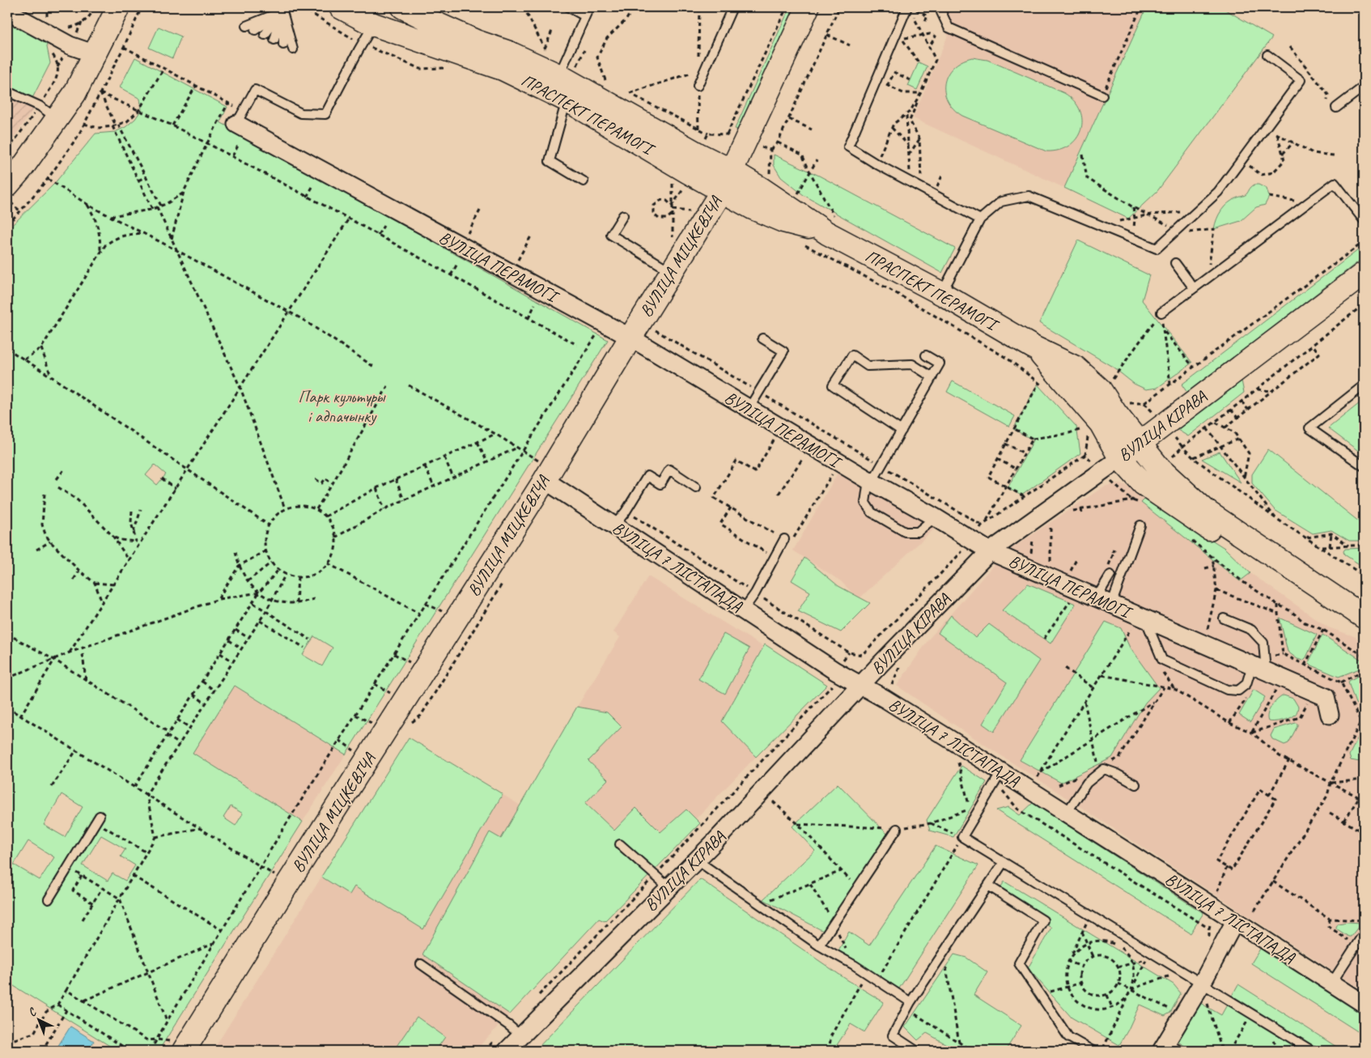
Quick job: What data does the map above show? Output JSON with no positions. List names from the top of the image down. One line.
{"streets":{"main road":["ПРАСПЕКТ ПЕРАМОГІ","ВУЛІЦА МІЦКЕВІЧА","ВУЛІЦА КІРАВА"],"street":["ВУЛІЦА ПЕРАМОГІ","ВУЛІЦА 7 ЛІСТАПАДА"]},"crossings":[["ПРАСПЕКТ ПЕРАМОГІ","ВУЛІЦА МІЦКЕВІЧА"],["ПРАСПЕКТ ПЕРАМОГІ","ВУЛІЦА КІРАВА"],["ВУЛІЦА МІЦКЕВІЧА","ВУЛІЦА ПЕРАМОГІ"],["ВУЛІЦА МІЦКЕВІЧА","ВУЛІЦА 7 ЛІСТАПАДА"],["ВУЛІЦА ПЕРАМОГІ","ВУЛІЦА КІРАВА"],["ВУЛІЦА КІРАВА","ВУЛІЦА 7 ЛІСТАПАДА"]],"parks":["Парк культуры і адпачынку"],"north":"top left"}
